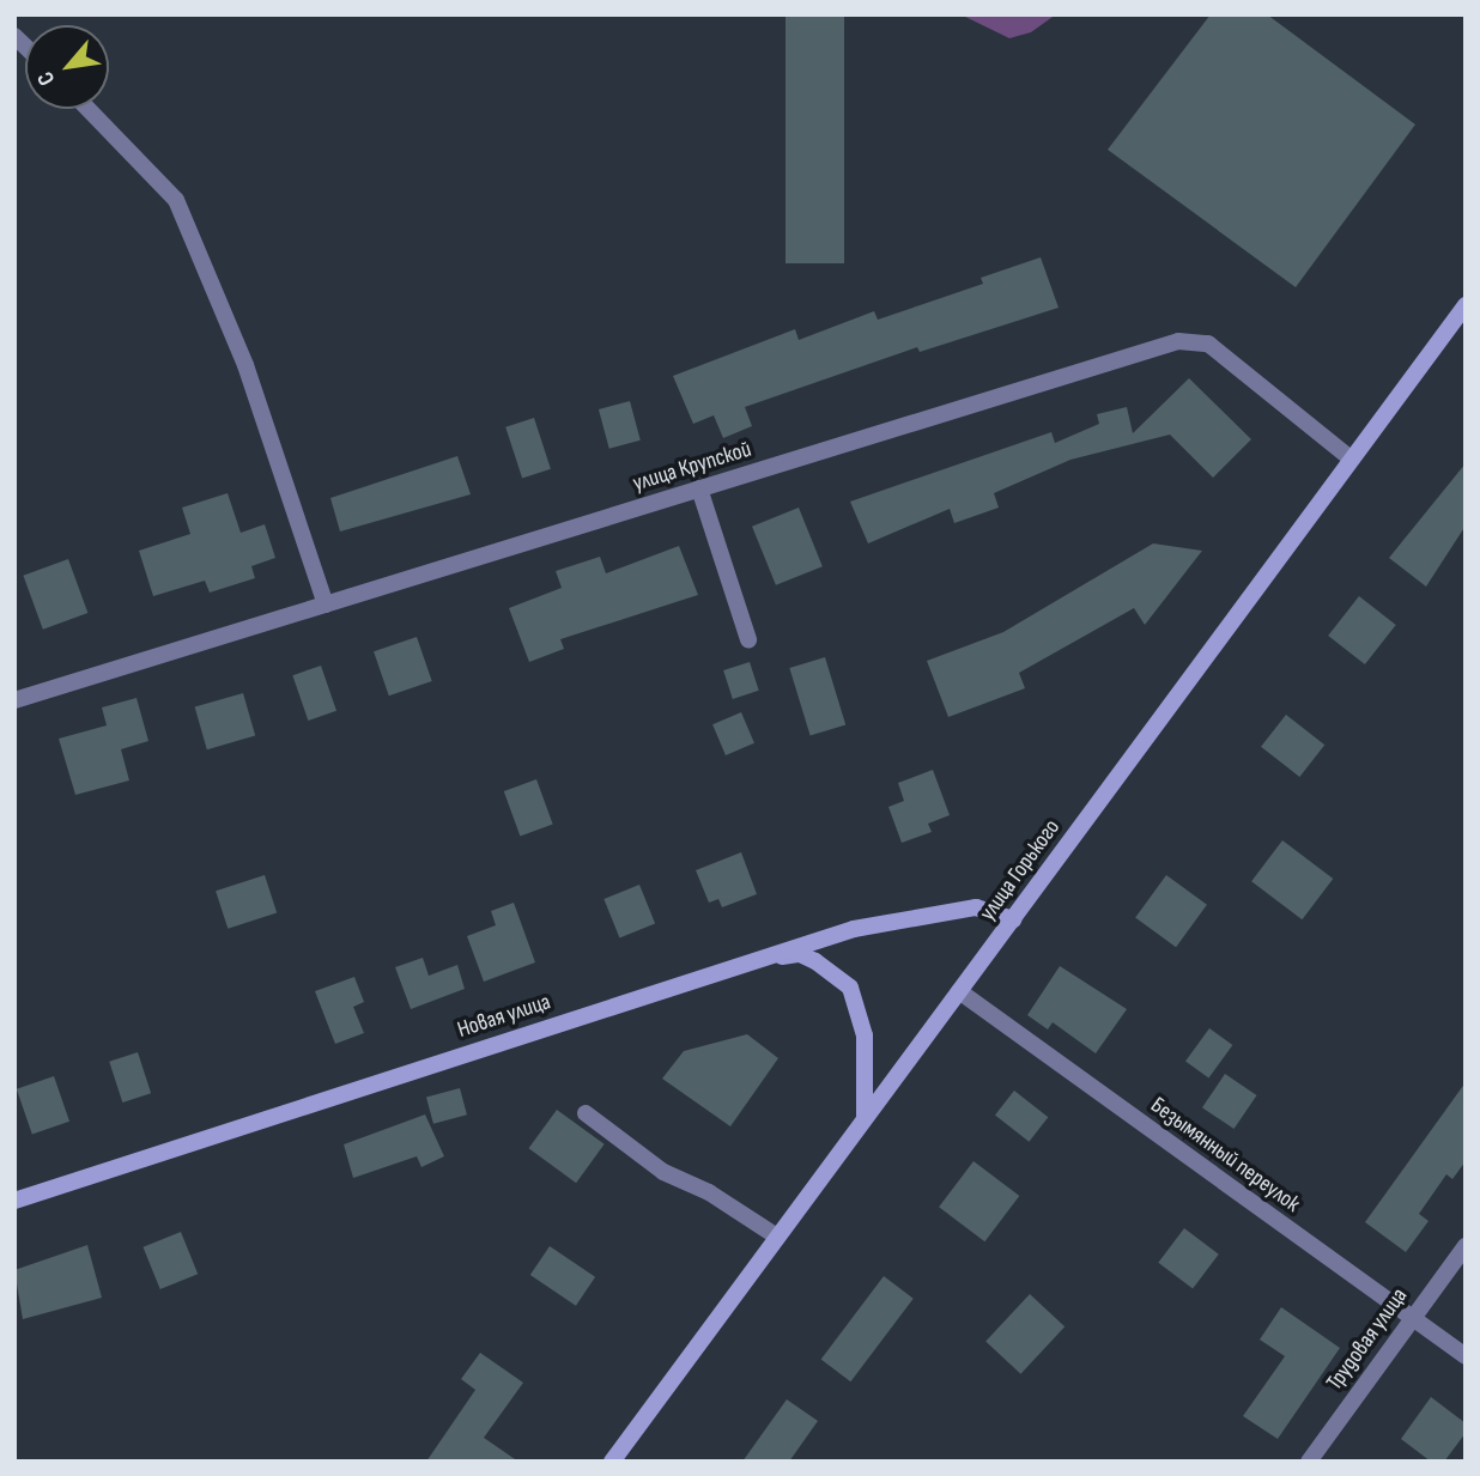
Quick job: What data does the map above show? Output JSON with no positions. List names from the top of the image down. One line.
{"streets":{"main road":["улица Горького","Новая улица"],"street":["улица Крупской","Безымянный переулок","Трудовая улица"]},"crossings":[["улица Крупской","улица Горького"],["улица Горького","Новая улица"],["улица Горького","Безымянный переулок"],["Безымянный переулок","Трудовая улица"]],"north":"bottom left"}
